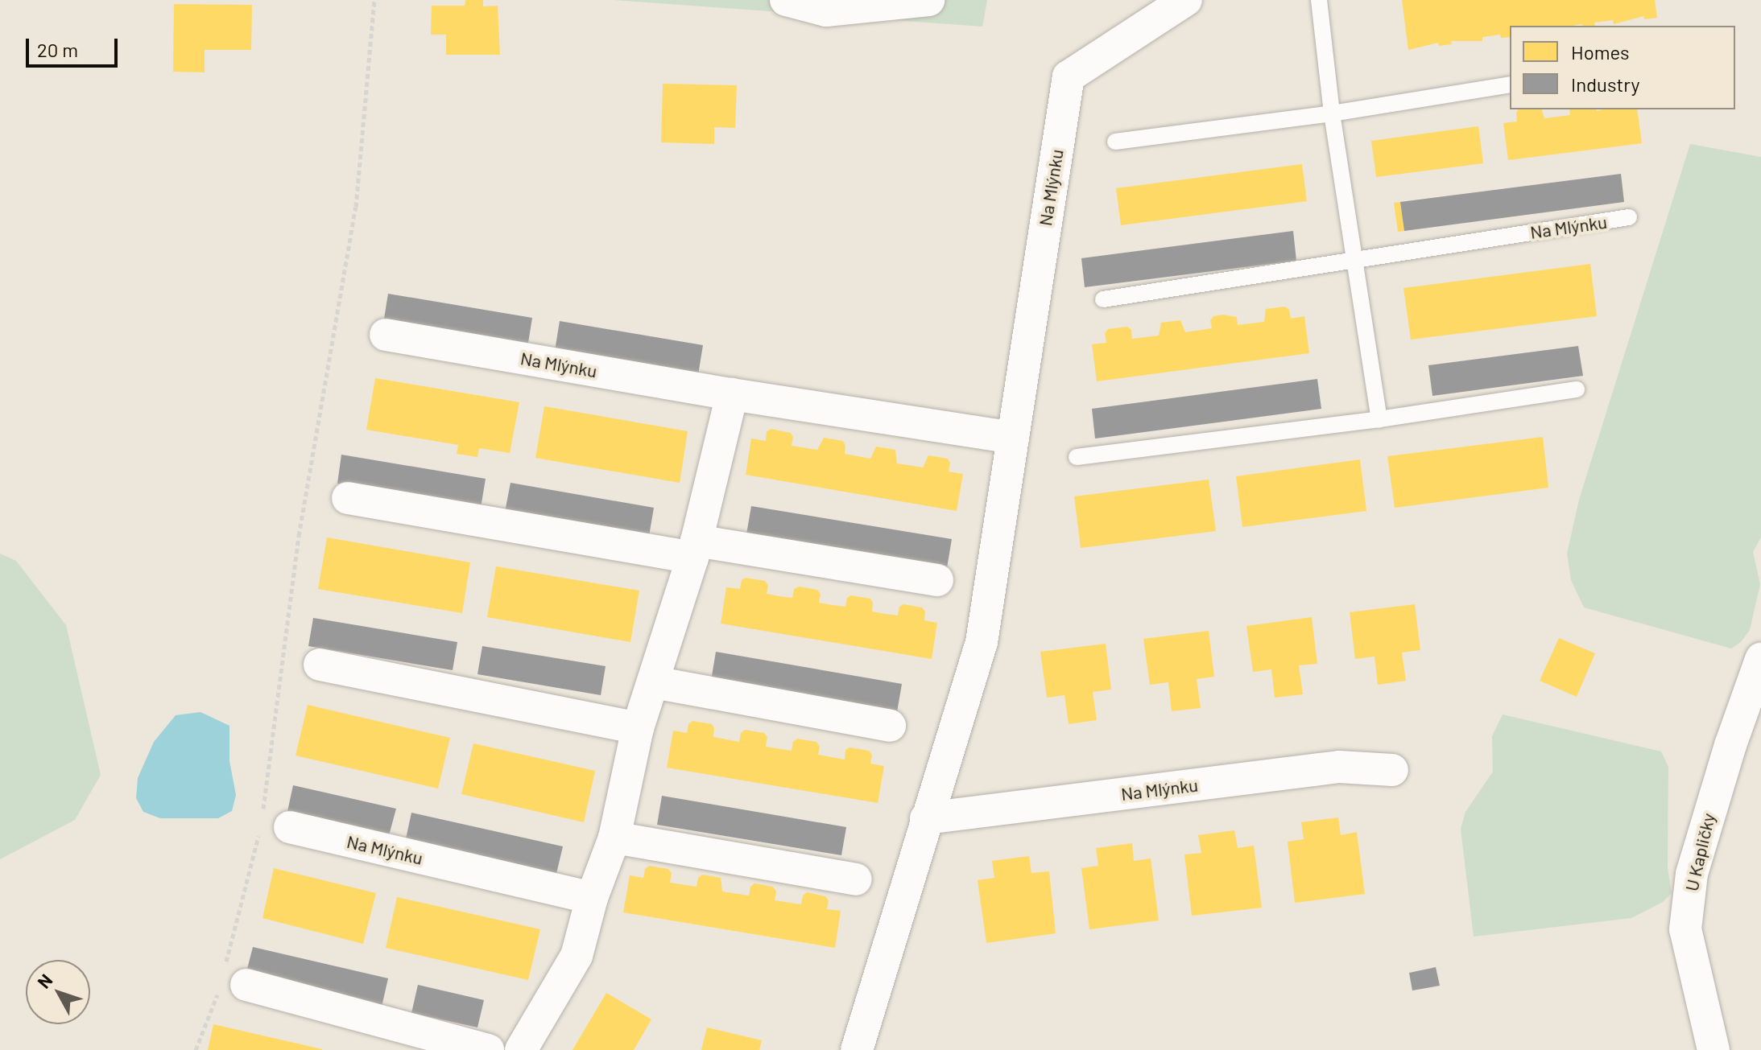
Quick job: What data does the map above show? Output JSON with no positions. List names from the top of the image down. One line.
{"streets":{"street":["Na Mlýnku","U Kapličky"]},"legend":["Homes","Industry"],"scale_bar":"20 m","north":"top left"}
